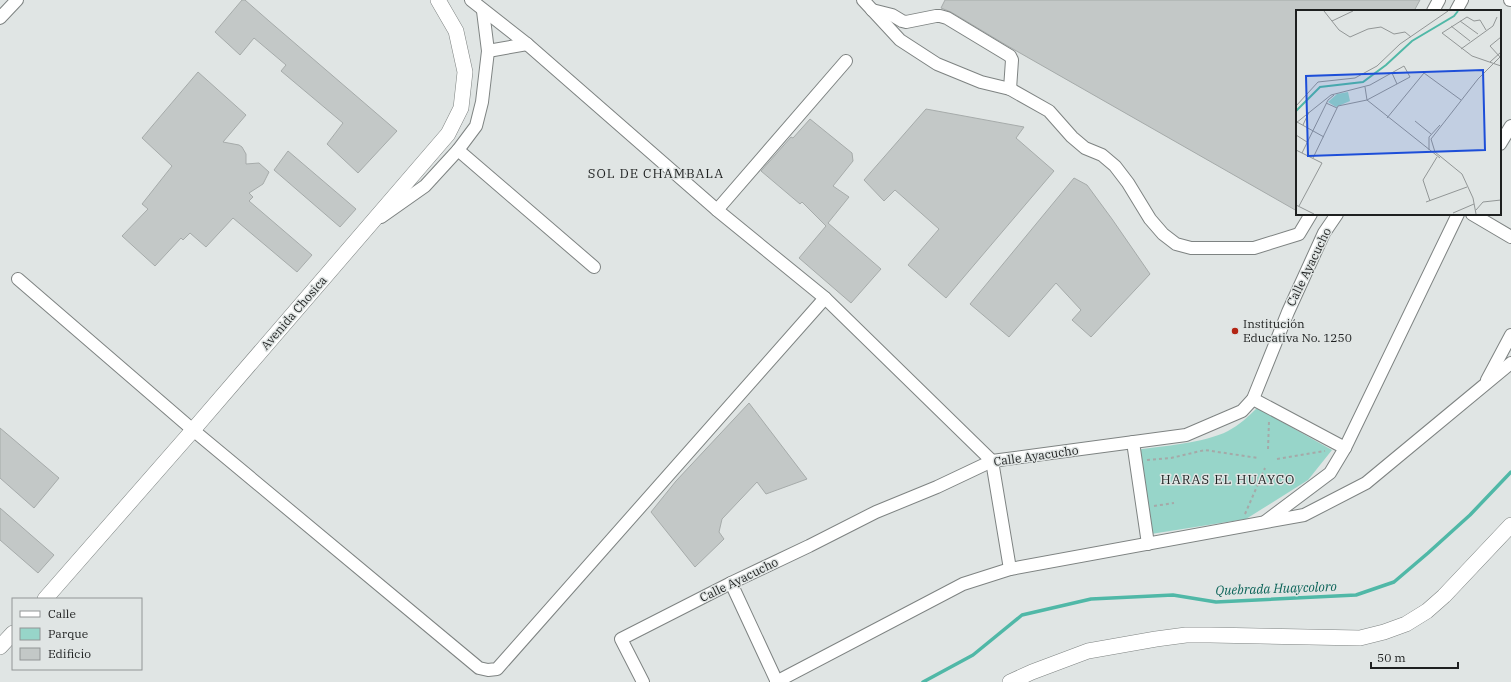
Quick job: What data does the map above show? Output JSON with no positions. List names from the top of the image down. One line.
{"streets":{"main road":["Avenida Chosica"],"street":["Calle Ayacucho"]},"districts":["SOL DE CHAMBALA","HARAS EL HUAYCO"],"water":["Quebrada Huaycoloro"],"places":["Institución Educativa No. 1250"],"legend":["Calle","Parque","Edificio"],"scale_bar":"50 m"}
